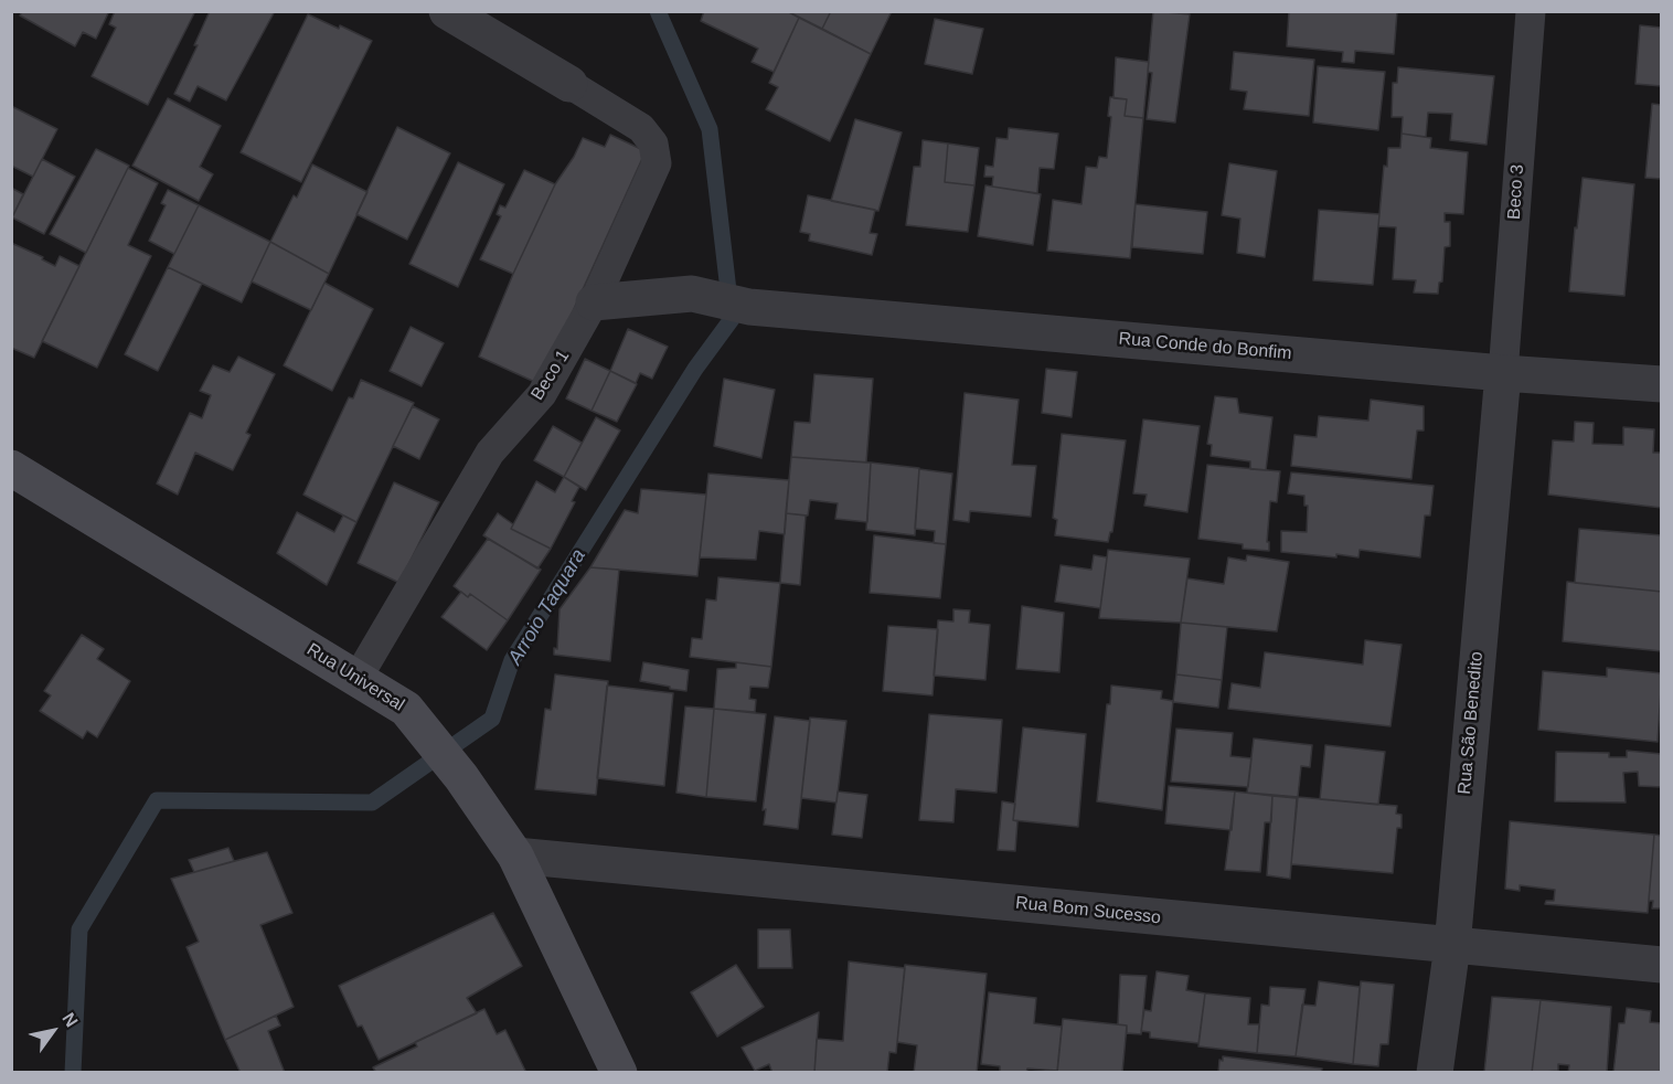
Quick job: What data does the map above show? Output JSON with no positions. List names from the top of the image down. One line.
{"streets":{"street":["Rua Conde do Bonfim","Rua Universal","Rua São Benedito","Rua Bom Sucesso"],"lane":["Beco 3","Beco 1"]},"crossings":[["Beco 3","Rua Conde do Bonfim"],["Beco 3","Rua São Benedito"],["Rua Conde do Bonfim","Beco 1"],["Rua Conde do Bonfim","Rua São Benedito"],["Beco 1","Rua Universal"],["Rua Universal","Rua Bom Sucesso"],["Rua São Benedito","Rua Bom Sucesso"]],"water":["Arroio Taquara"],"north":"top right"}
